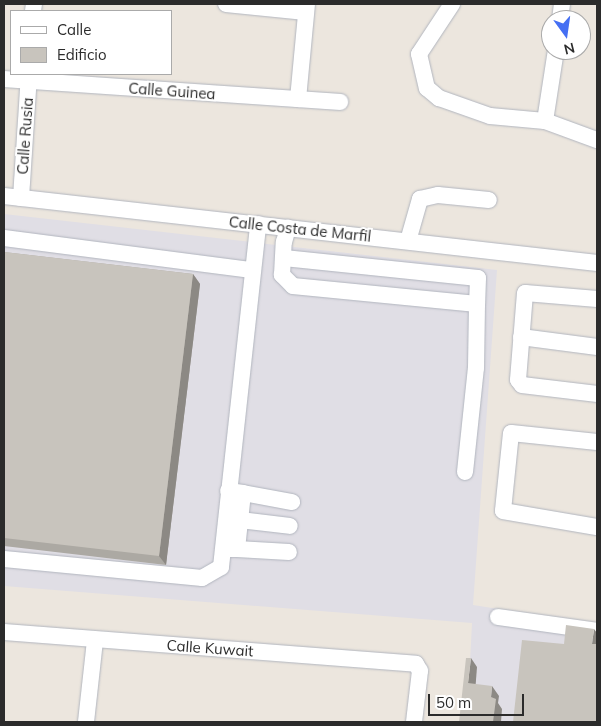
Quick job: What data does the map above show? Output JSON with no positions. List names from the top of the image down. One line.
{"streets":{"street":["Calle Guinea","Calle Rusia","Calle Costa de Marfil","Calle Kuwait"]},"crossings":[["Calle Guinea","Calle Rusia"],["Calle Rusia","Calle Costa de Marfil"]],"legend":["Calle","Edificio"],"scale_bar":"50 m","north":"bottom"}
